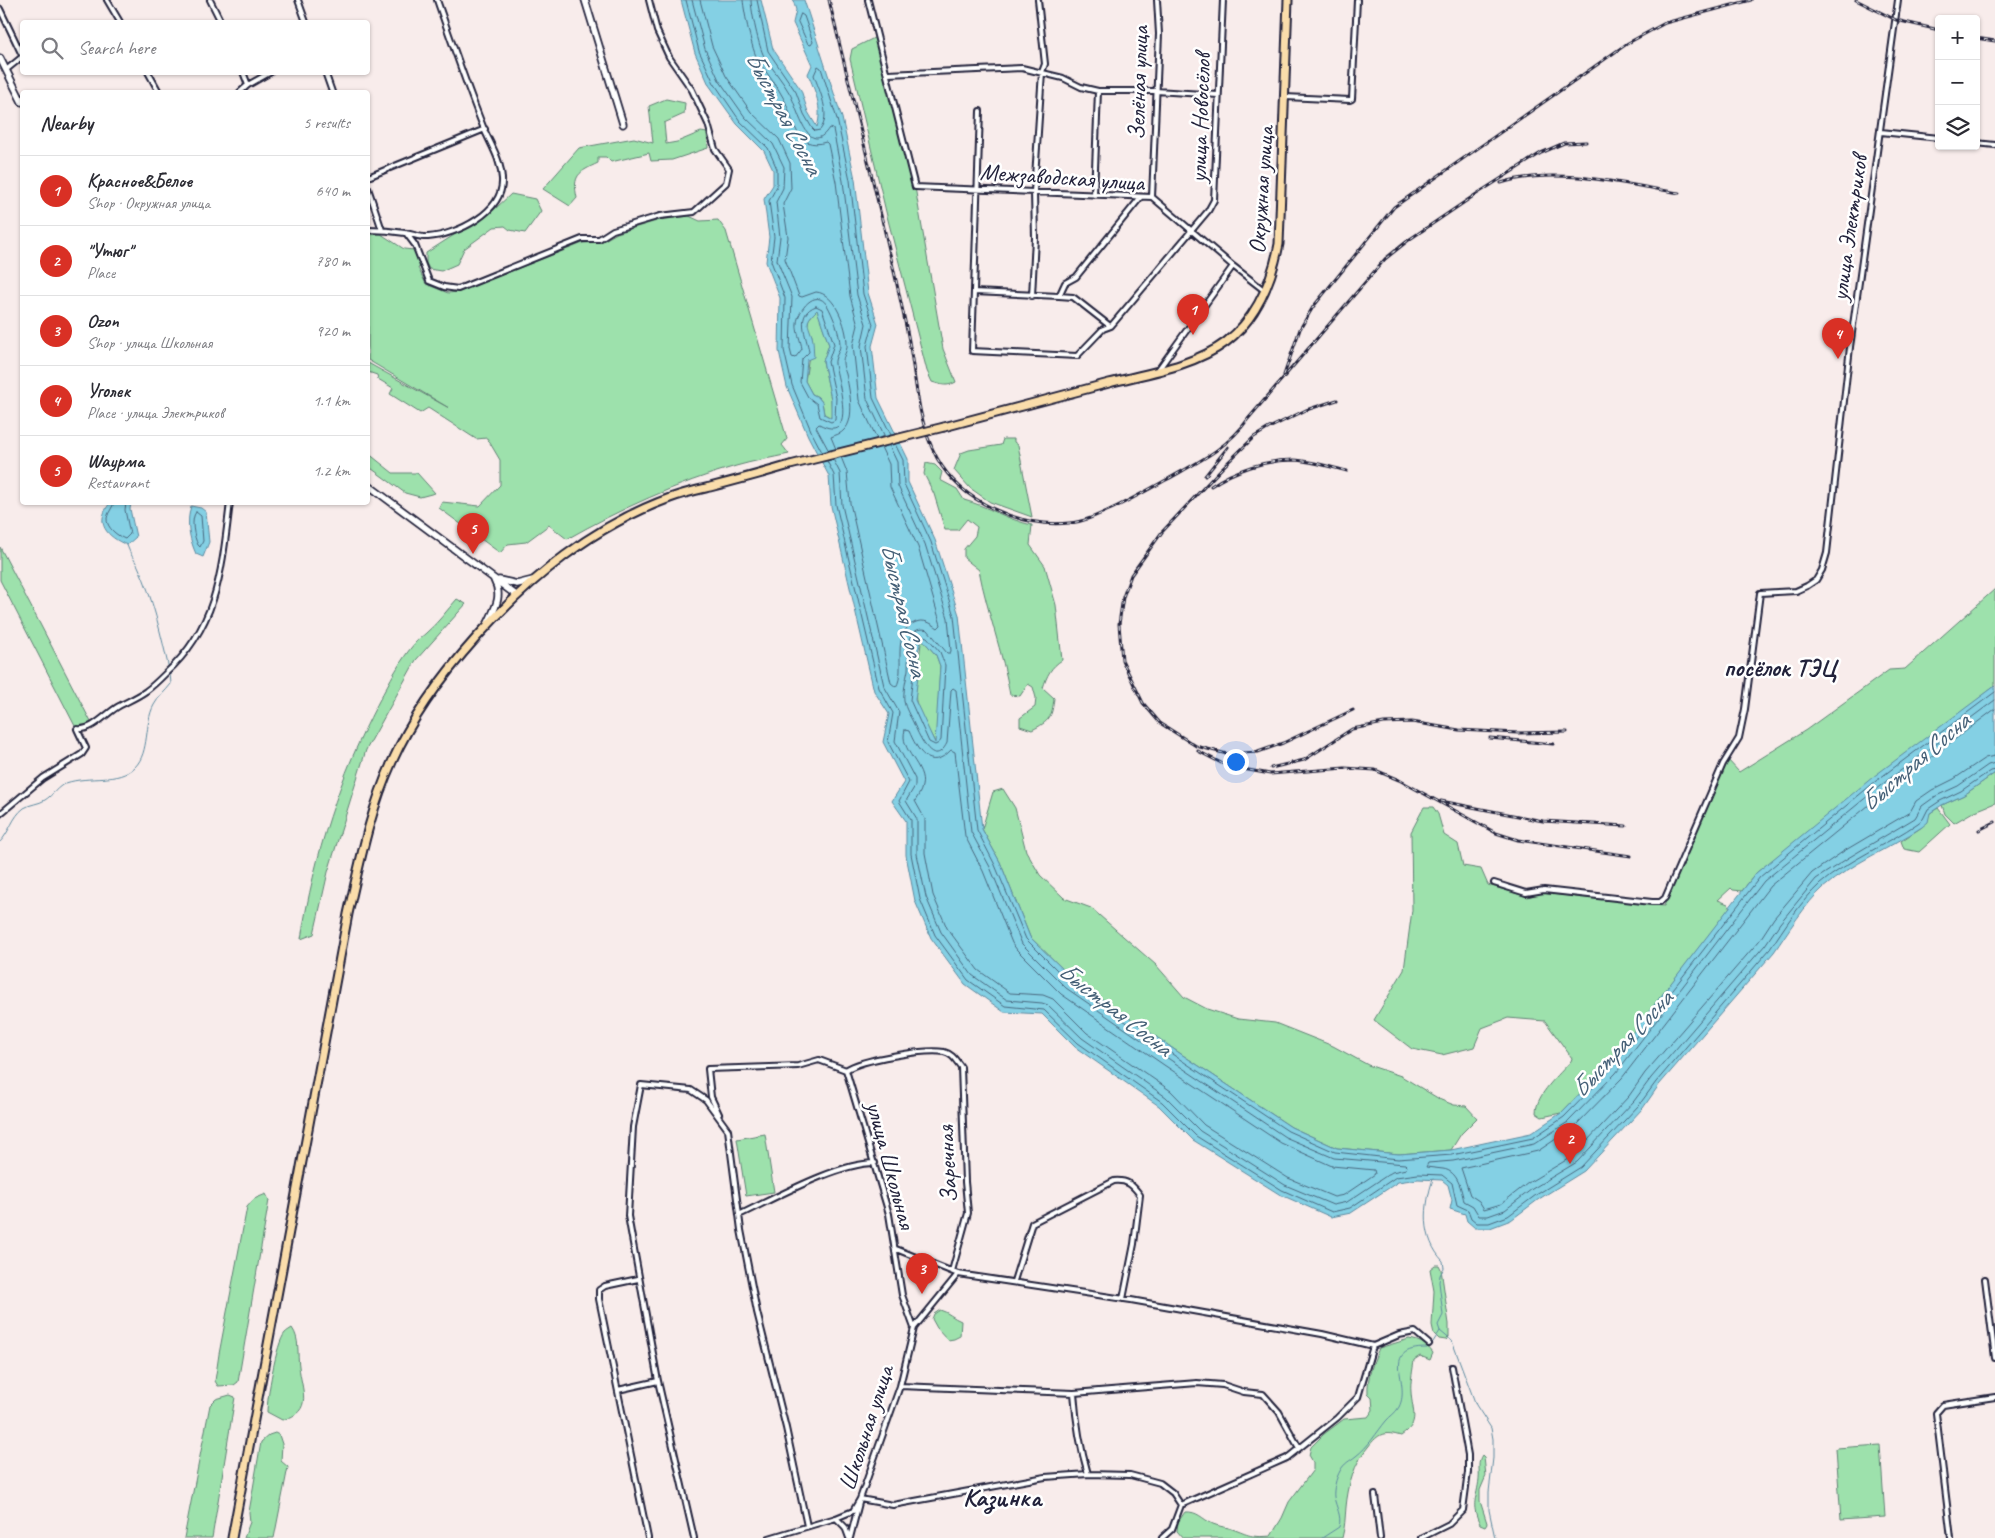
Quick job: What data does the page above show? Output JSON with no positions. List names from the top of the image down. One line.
{"streets":{"highway":["Окружная улица"],"street":["Зелёная улица","улица Новосёлов","Межзаводская улица","улица Электриков","Заречная","улица Школьная","Школьная улица"]},"crossings":[["Зелёная улица","Межзаводская улица"],["улица Новосёлов","Межзаводская улица"],["Межзаводская улица","Окружная улица"],["Заречная","улица Школьная"],["улица Школьная","Школьная улица"]],"districts":["посёлок ТЭЦ","Казинка"],"water":["Быстрая Сосна"],"page":{"map_buttons":["+","−"],"search":"Search here","heading":["Nearby","5 results"],"list":[{"mark":"1","name":"Красное&Белое","note":"Shop · Окружная улица","value":"640 m"},{"mark":"2","name":"\"Утюг\"","note":"Place","value":"780 m"},{"mark":"3","name":"Ozon","note":"Shop · улица Школьная","value":"920 m"},{"mark":"4","name":"Уголек","note":"Place · улица Электриков","value":"1.1 km"},{"mark":"5","name":"Wаурма","note":"Restaurant","value":"1.2 km"}],"pins":["1","4","5","2","3"]}}
